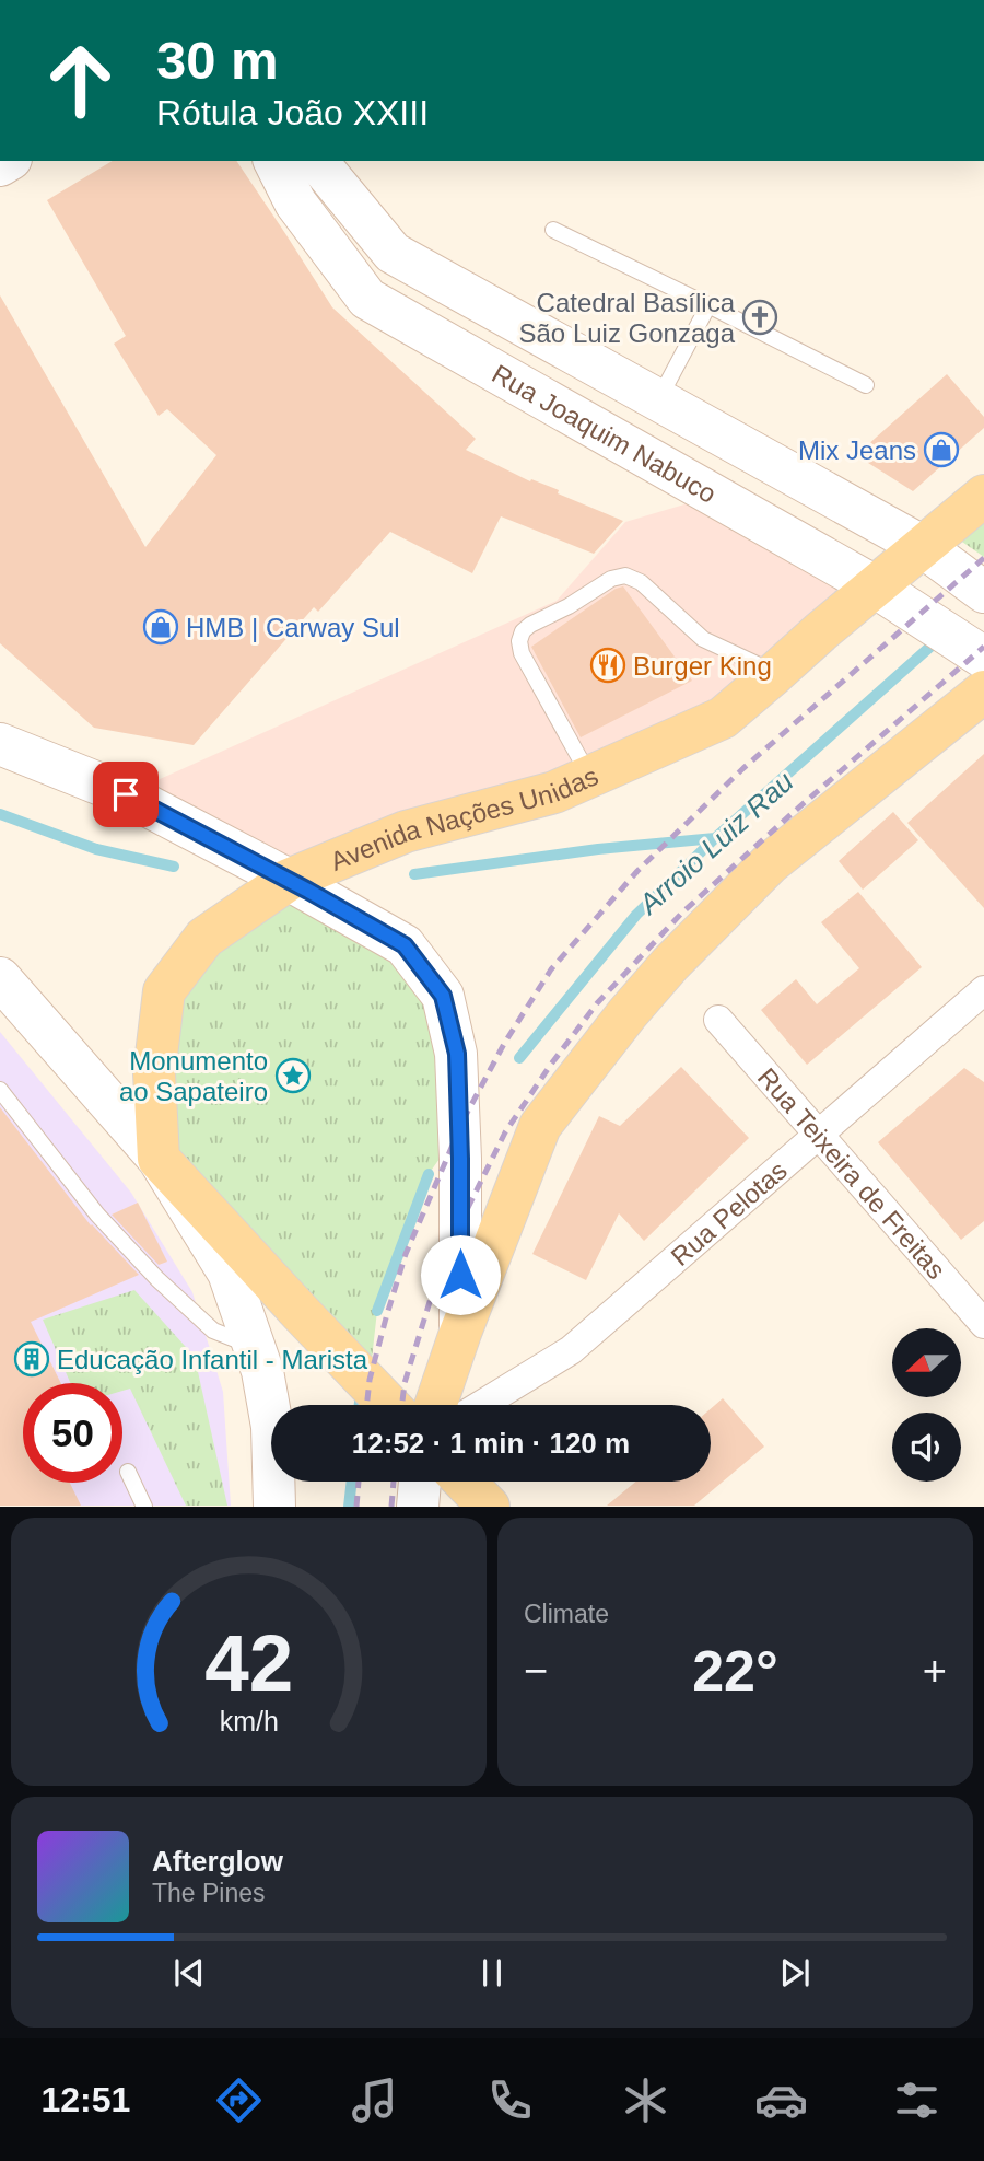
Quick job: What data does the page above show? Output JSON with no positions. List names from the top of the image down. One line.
{"streets":{"main road":["Avenida Nações Unidas"],"street":["Rua Joaquim Nabuco","Rua Teixeira de Freitas","Rua Pelotas"]},"crossings":[["Rua Joaquim Nabuco","Avenida Nações Unidas"],["Rua Teixeira de Freitas","Rua Pelotas"]],"water":["Arroio Luiz Rau"],"places":{"church":["Catedral Basílica São Luiz Gonzaga"],"shop":["Mix Jeans","HMB | Carway Sul"],"restaurant":["Burger King"],"place":["Monumento ao Sapateiro"],"building":["Educação Infantil - Marista"]},"north":"left","page":{"turn":["30 m","Rótula João XXIII"],"limit":"50","trip":"12:52 · 1 min · 120 m","tile":"Climate","heat":["−","22°","+"],"song":["Afterglow","The Pines"],"tabs":"12:51","gauge":["42","km/h"]}}
